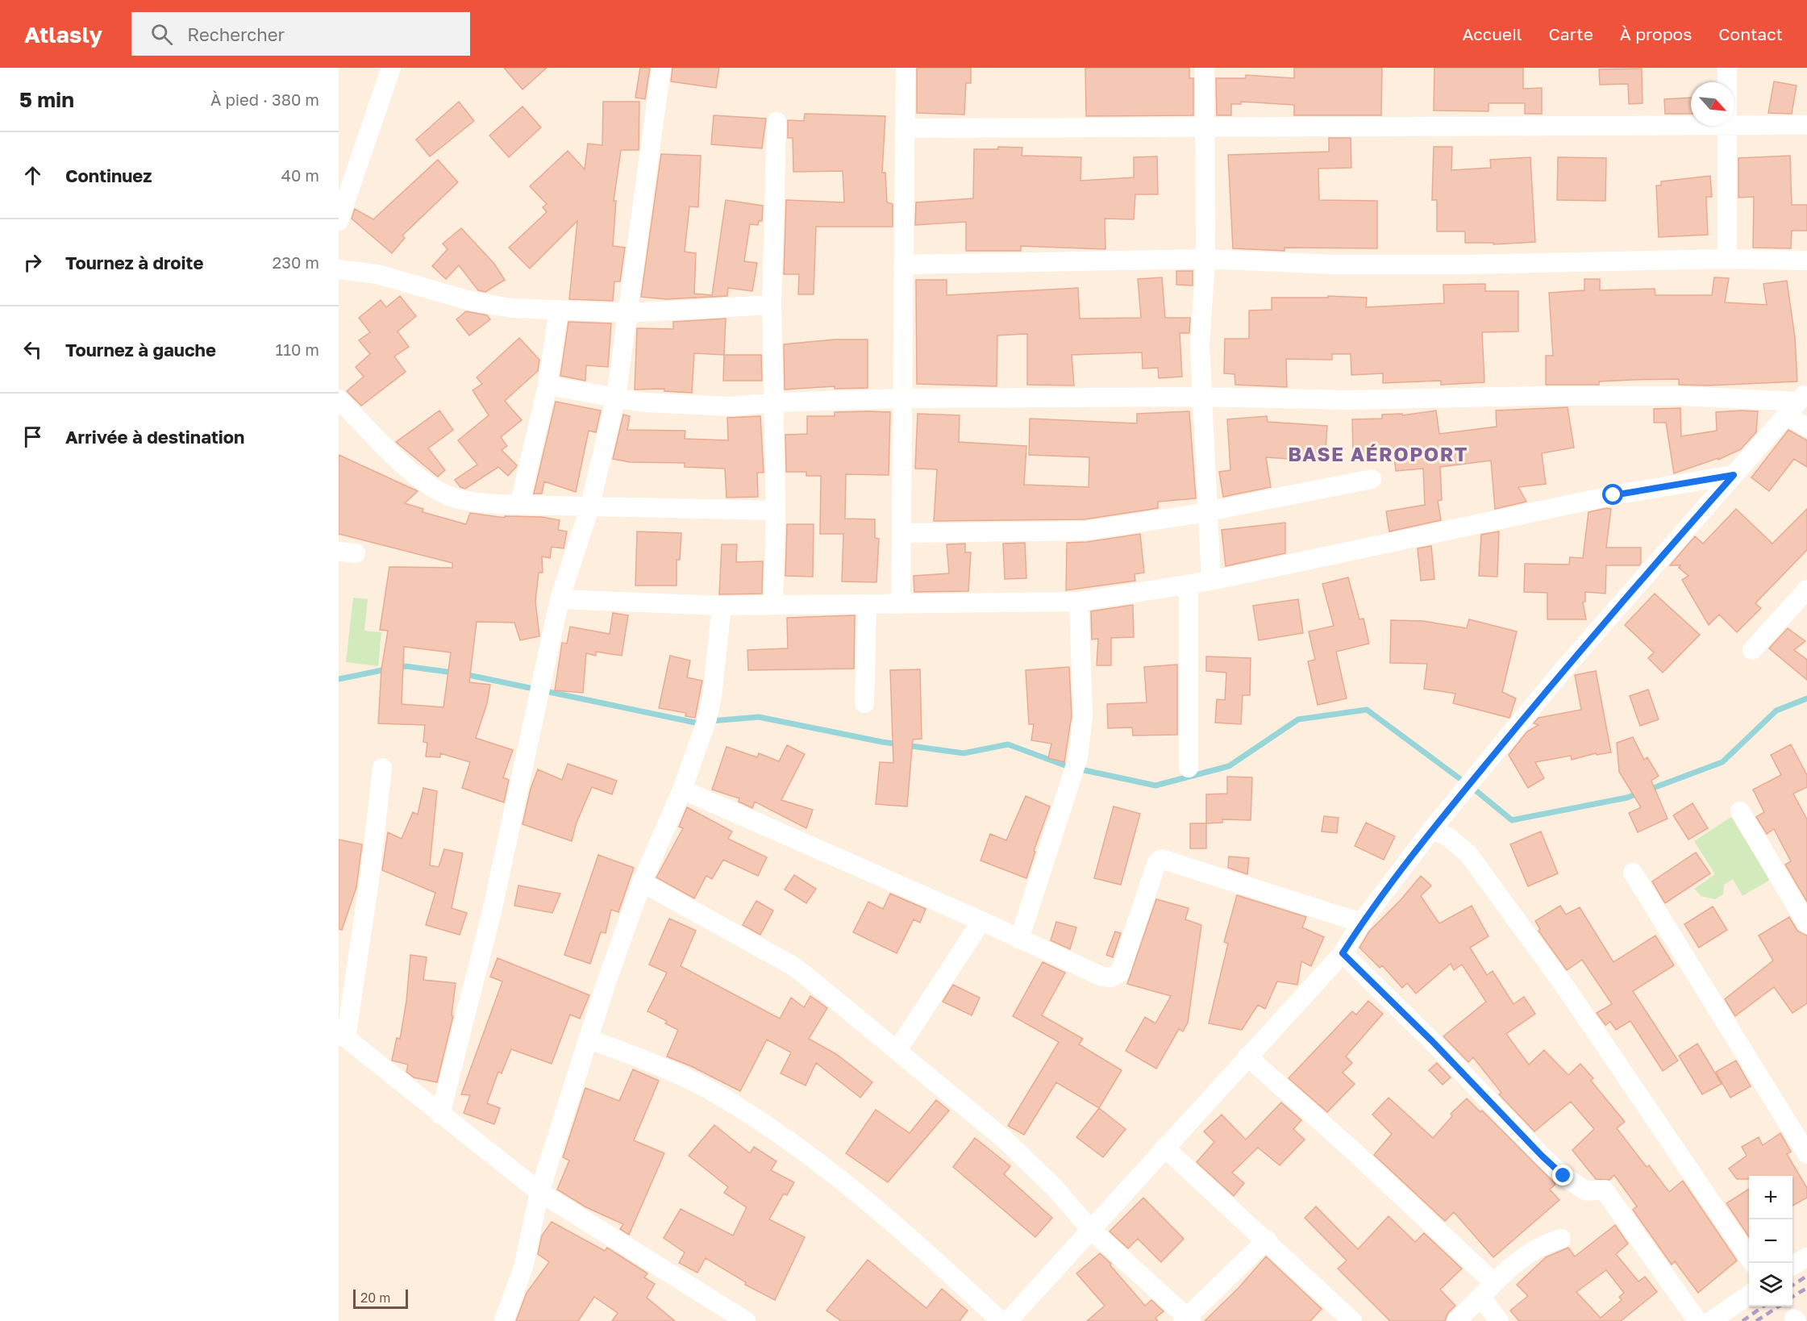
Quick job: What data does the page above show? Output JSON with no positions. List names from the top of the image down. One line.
{"districts":["BASE AÉROPORT"],"scale_bar":"20 m","north":"bottom right","page":{"header":"Atlasly","search":"Rechercher","nav":["Accueil","Carte","À propos","Contact"],"heading":["5 min","À pied · 380 m"],"list":[["Continuez","40 m"],["Tournez à droite","230 m"],["Tournez à gauche","110 m"],"Arrivée à destination"],"map_buttons":["+","−"],"scale":"20 m"}}
